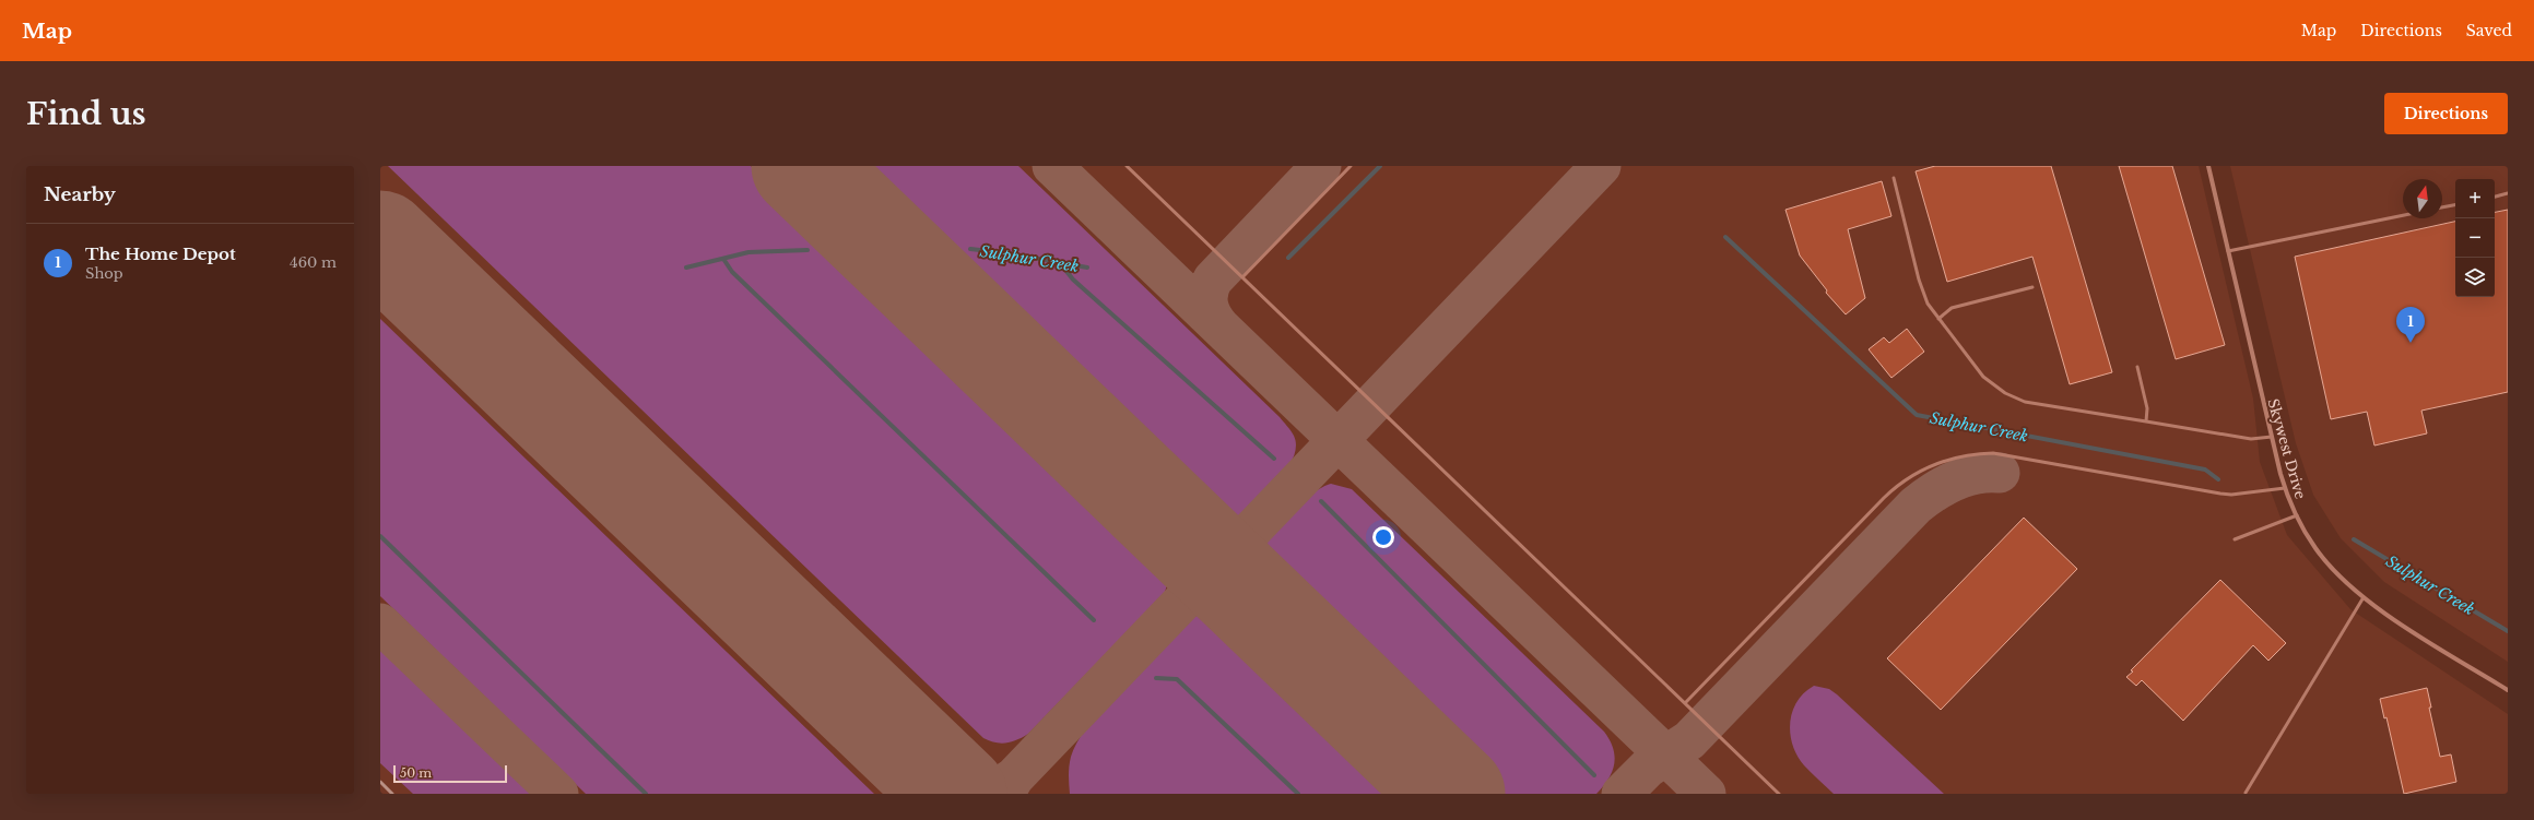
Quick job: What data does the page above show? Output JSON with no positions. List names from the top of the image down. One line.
{"streets":{"street":["Skywest Drive"]},"water":["Sulphur Creek"],"scale_bar":"50 m","north":"top","page":{"header":"Map","nav":["Map","Directions","Saved"],"buttons":"Directions","title":"Find us","heading":"Nearby","map_buttons":["+","−"],"list":[{"mark":"1","name":"The Home Depot","note":"Shop","value":"460 m"}],"pins":"1","scale":"50 m"}}
